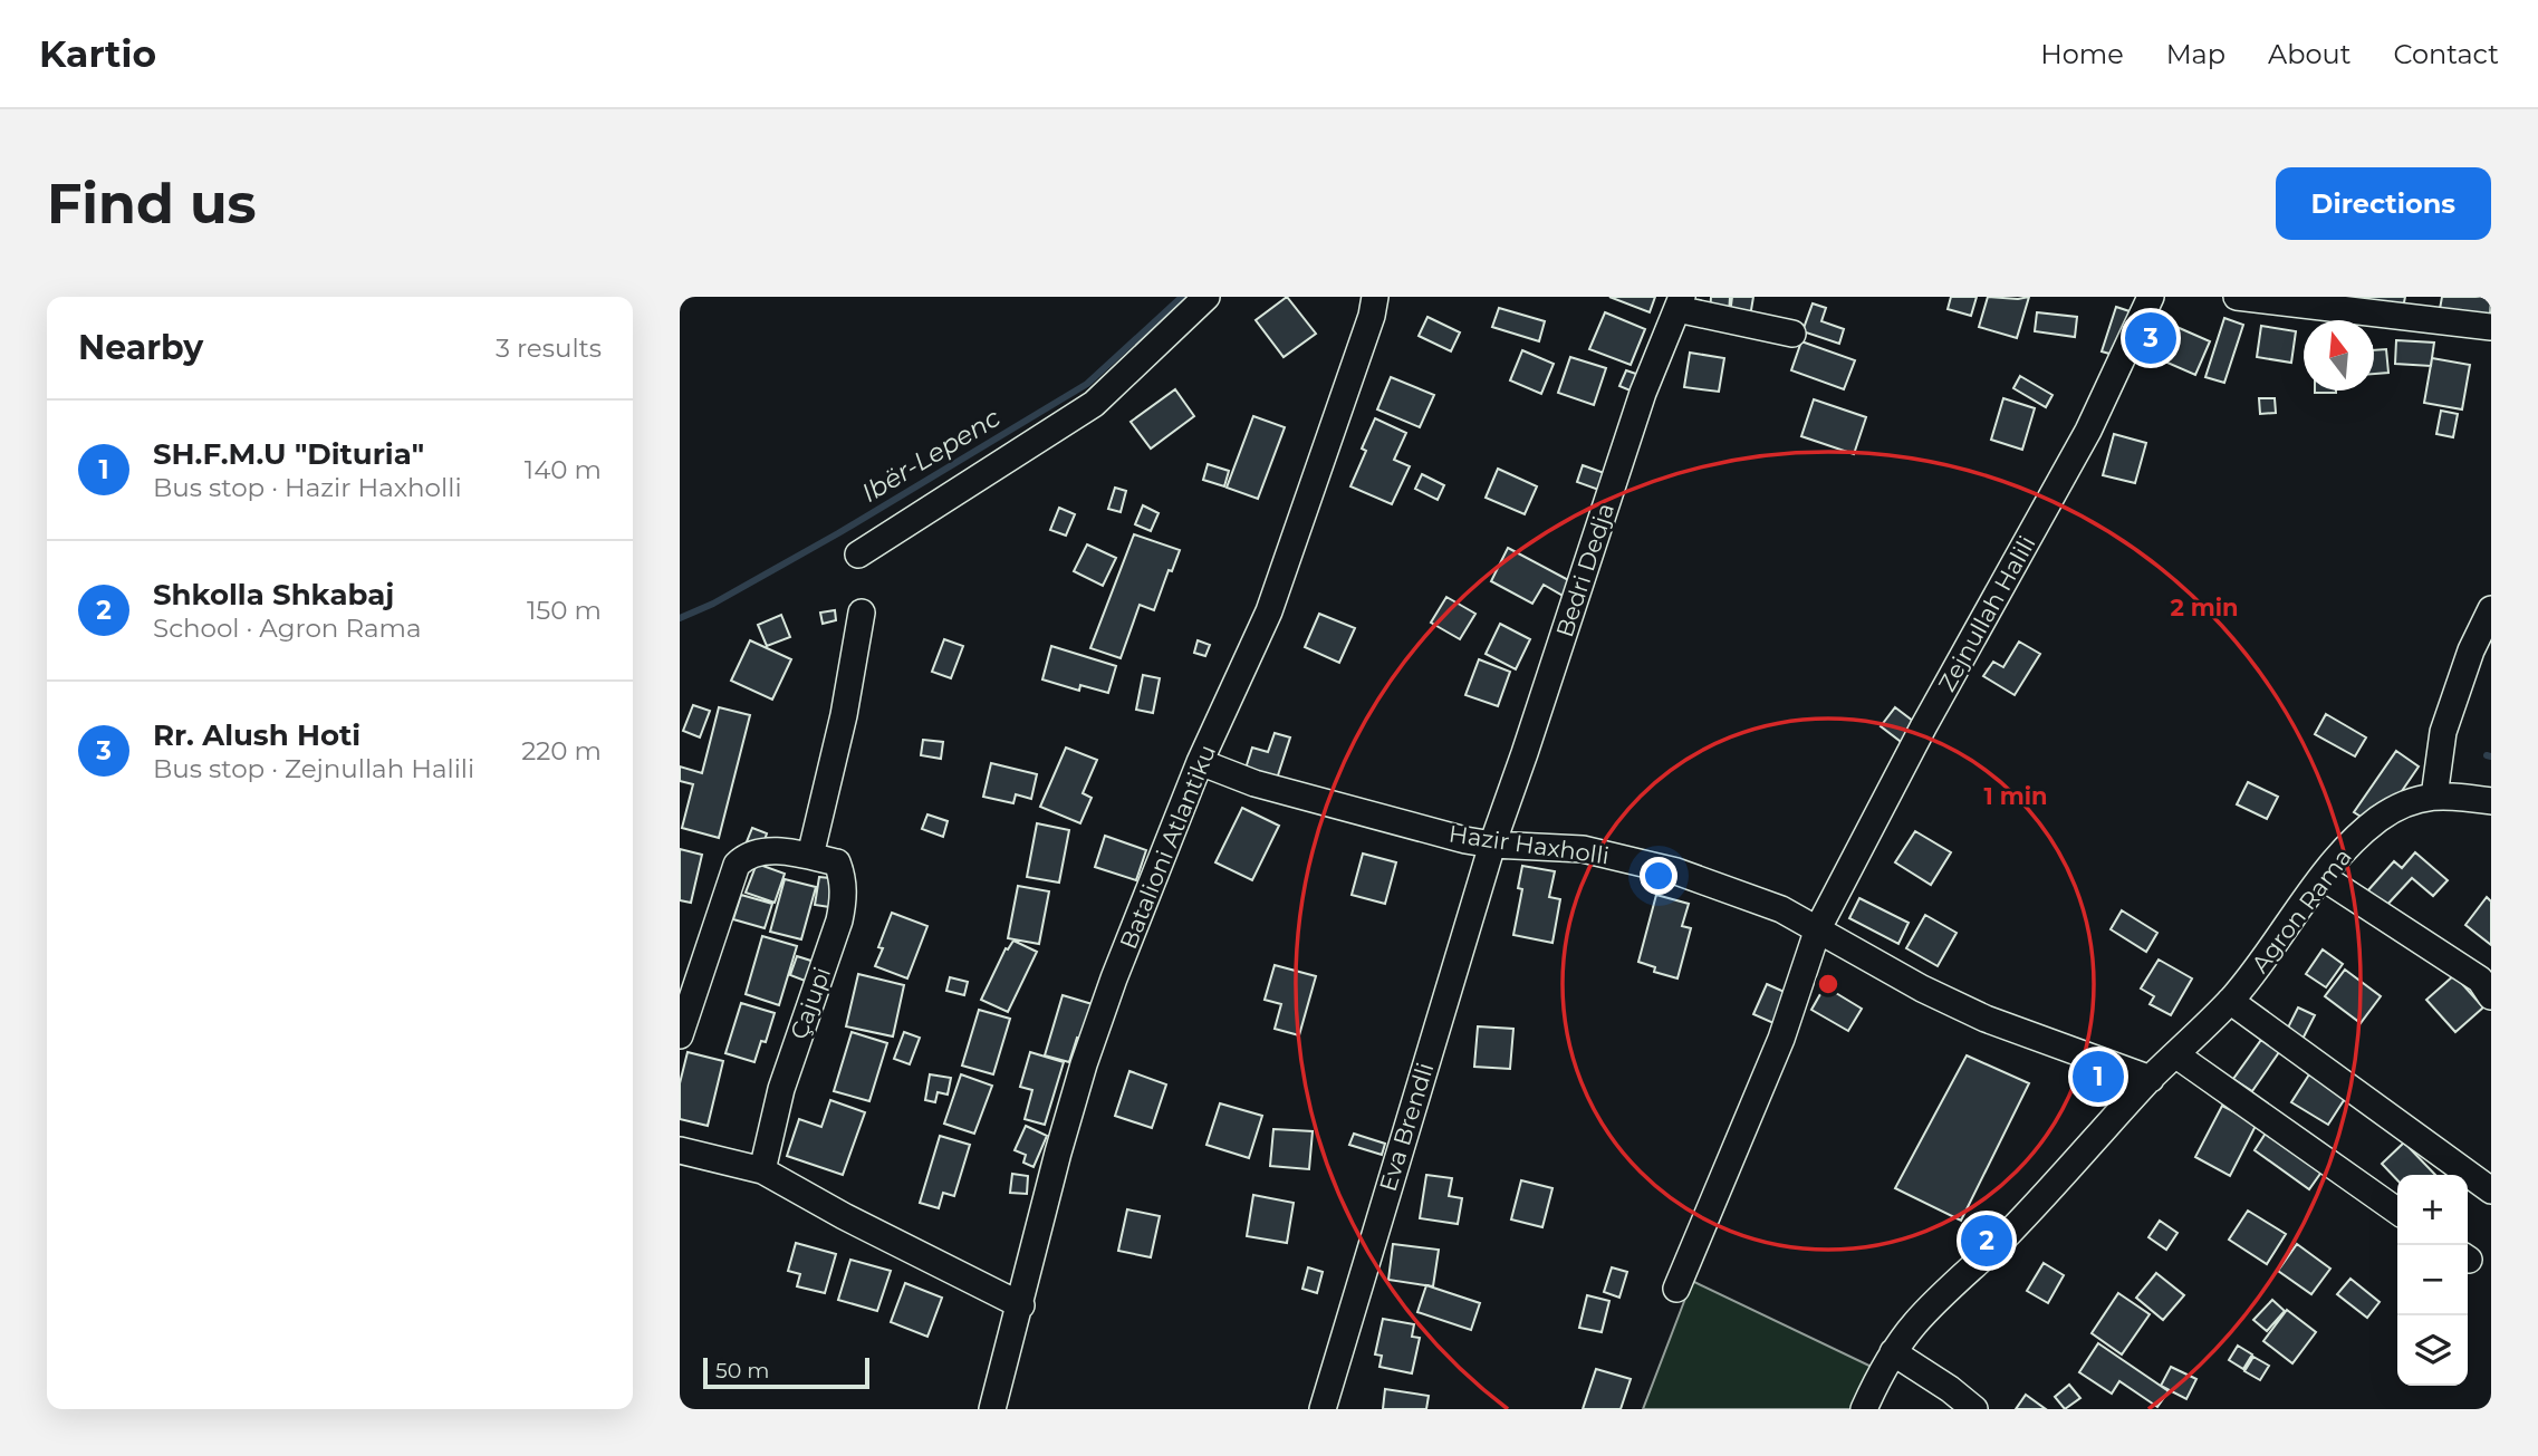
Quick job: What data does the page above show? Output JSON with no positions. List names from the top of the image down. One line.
{"streets":{"street":["Bedri Dedja","Zejnullah Halili","Hazir Haxholli","Batalioni Atlantiku","Agron Rama","Çajupi","Eva Brendli"]},"crossings":[["Bedri Dedja","Hazir Haxholli"],["Bedri Dedja","Eva Brendli"],["Zejnullah Halili","Hazir Haxholli"],["Hazir Haxholli","Batalioni Atlantiku"],["Hazir Haxholli","Agron Rama"],["Hazir Haxholli","Eva Brendli"]],"water":["Ibër-Lepenc"],"scale_bar":"50 m","north":"top","page":{"header":"Kartio","nav":["Home","Map","About","Contact"],"buttons":"Directions","title":"Find us","heading":["Nearby","3 results"],"pins":["3","1","2"],"list":[{"mark":"1","name":"SH.F.M.U \"Dituria\"","note":"Bus stop · Hazir Haxholli","value":"140 m"},{"mark":"2","name":"Shkolla Shkabaj","note":"School · Agron Rama","value":"150 m"},{"mark":"3","name":"Rr. Alush Hoti","note":"Bus stop · Zejnullah Halili","value":"220 m"}],"map_buttons":["+","−"],"scale":"50 m"},"rings":["2 min","1 min"]}
